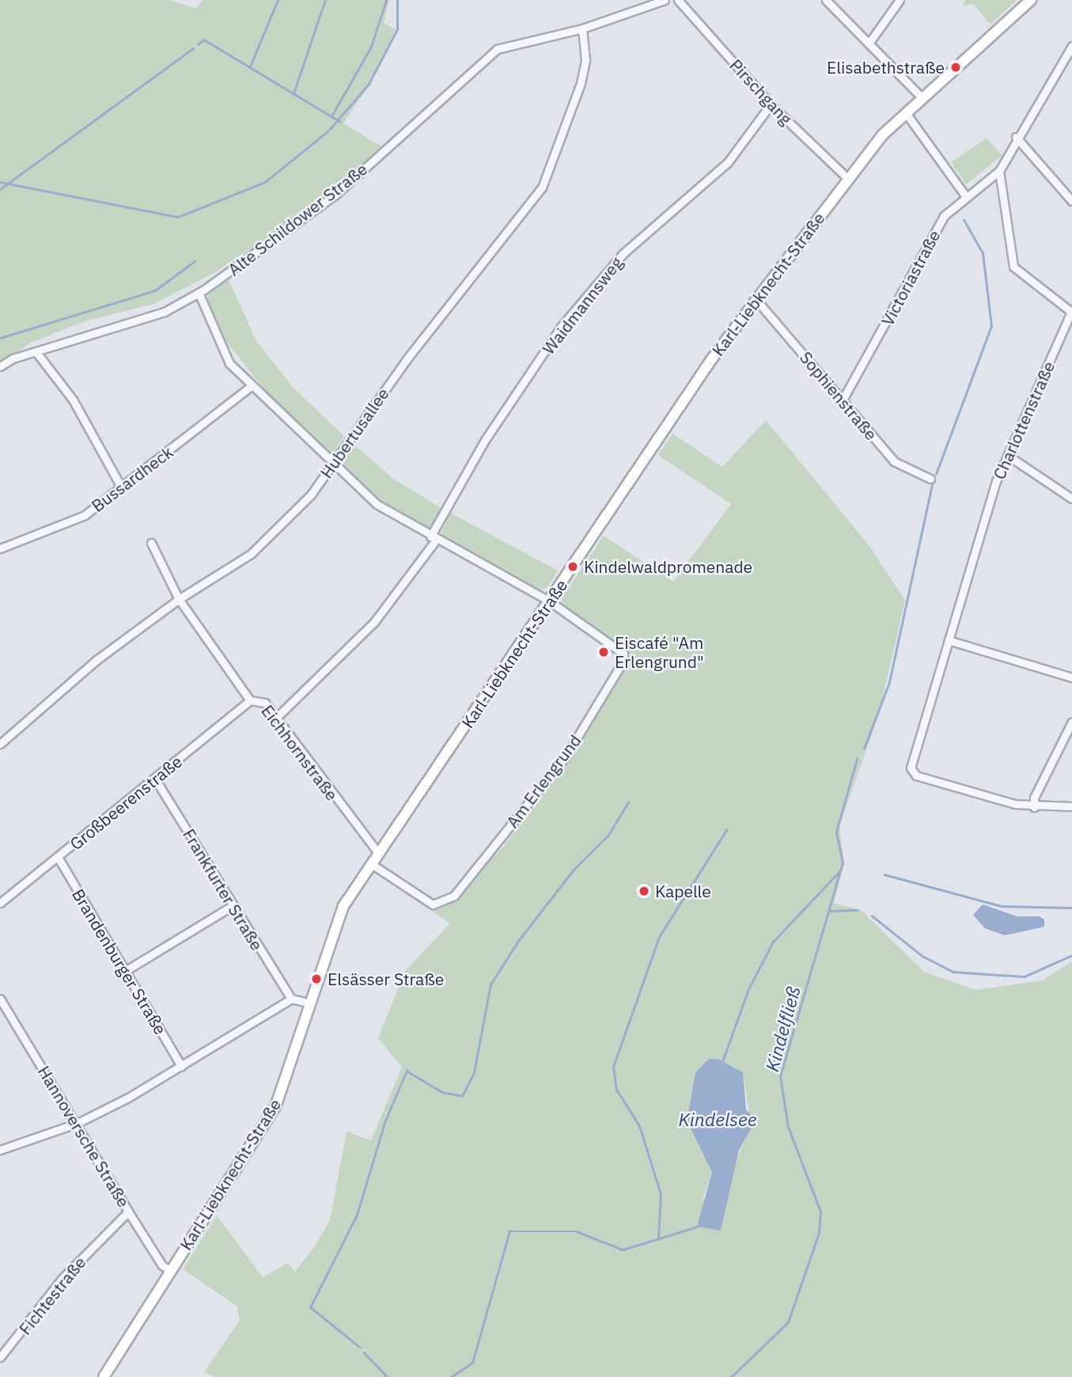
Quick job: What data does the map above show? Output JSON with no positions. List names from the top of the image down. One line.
{"streets":{"street":["Pirschgang","Alte Schildower Straße","Victoriastraße","Karl-Liebknecht-Straße","Waidmannsweg","Sophienstraße","Charlottenstraße","Hubertusallee","Bussardheck","Eichhornstraße","Am Erlengrund","Großbeerenstraße","Frankfurter Straße","Brandenburger Straße","Hannoversche Straße","Fichtestraße"]},"crossings":[["Pirschgang","Karl-Liebknecht-Straße"],["Pirschgang","Waidmannsweg"],["Alte Schildower Straße","Hubertusallee"],["Victoriastraße","Sophienstraße"],["Victoriastraße","Charlottenstraße"],["Karl-Liebknecht-Straße","Sophienstraße"],["Karl-Liebknecht-Straße","Eichhornstraße"],["Karl-Liebknecht-Straße","Am Erlengrund"],["Karl-Liebknecht-Straße","Hannoversche Straße"],["Waidmannsweg","Eichhornstraße"],["Hubertusallee","Eichhornstraße"],["Eichhornstraße","Großbeerenstraße"],["Großbeerenstraße","Frankfurter Straße"],["Großbeerenstraße","Brandenburger Straße"],["Hannoversche Straße","Fichtestraße"]],"water":["Kindelfließ","Kindelsee"],"places":["Elisabethstraße","Kindelwaldpromenade","Eiscafé \"Am Erlengrund\"","Kapelle","Elsässer Straße"]}
